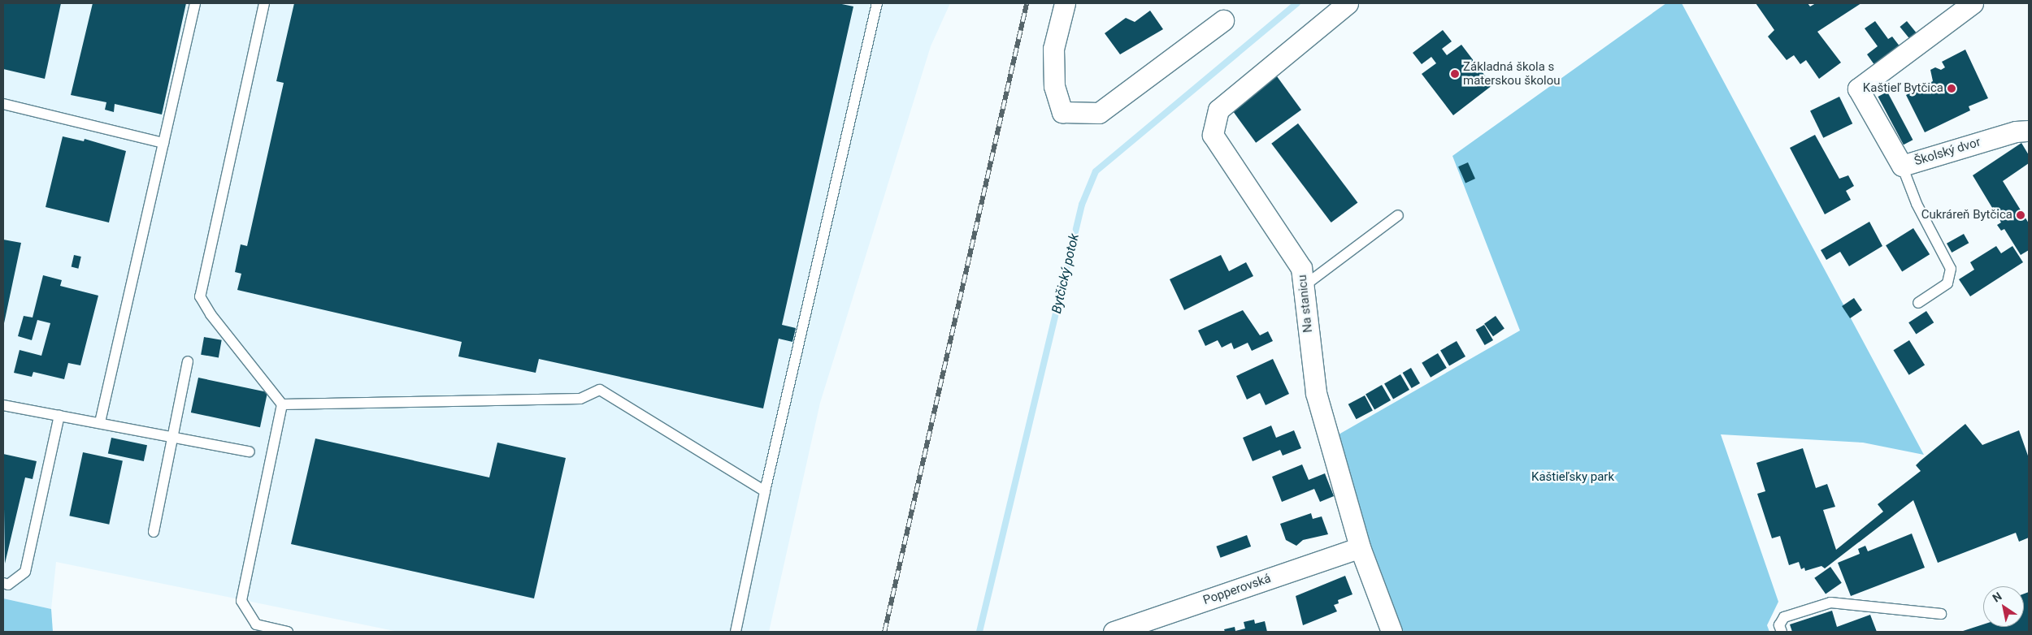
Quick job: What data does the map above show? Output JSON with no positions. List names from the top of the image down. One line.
{"streets":{"street":["Školský dvor","Na stanicu","Popperovská"]},"crossings":[["Na stanicu","Popperovská"]],"water":["Bytčický potok"],"parks":["Kaštieľsky park"],"places":["Základná škola s materskou školou","Kaštieľ Bytčica","Cukráreň Bytčica"],"north":"top left"}
